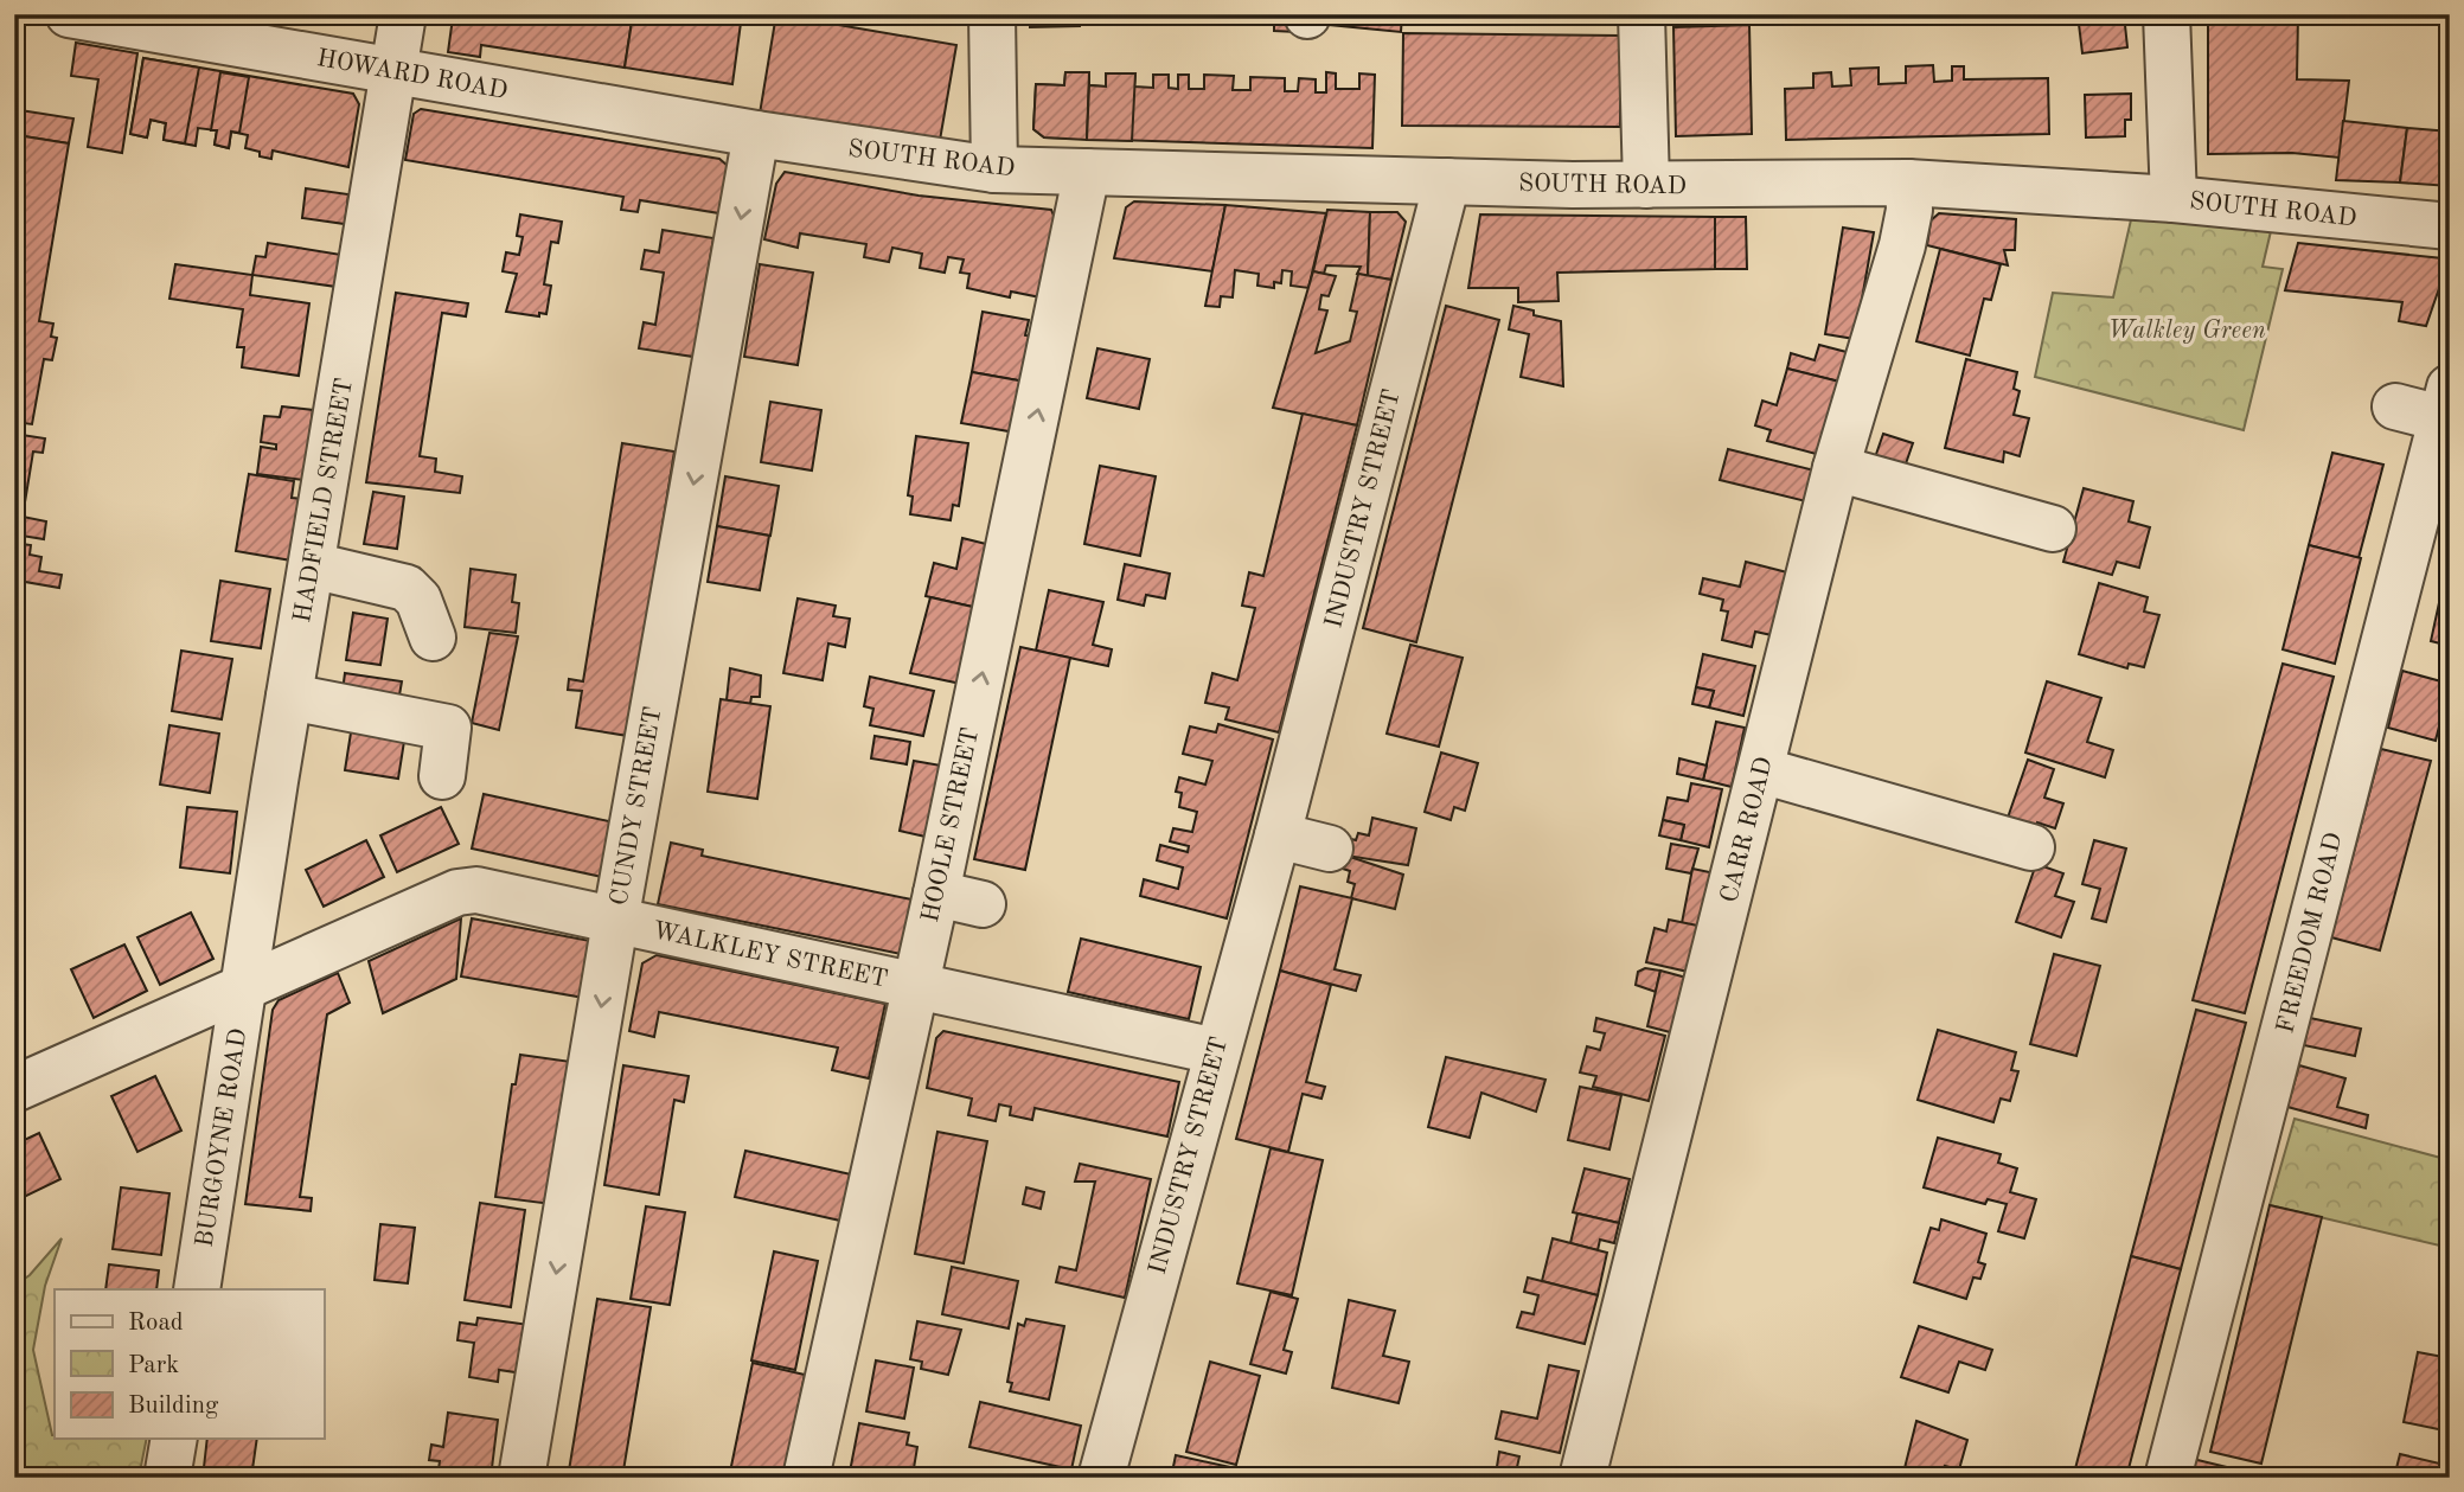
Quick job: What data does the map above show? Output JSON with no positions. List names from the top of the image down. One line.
{"streets":{"street":["HOWARD ROAD","SOUTH ROAD","HADFIELD STREET","INDUSTRY STREET","CUNDY STREET","HOOLE STREET","CARR ROAD","FREEDOM ROAD","WALKLEY STREET","BURGOYNE ROAD"]},"crossings":[["HOWARD ROAD","SOUTH ROAD"],["HOWARD ROAD","HADFIELD STREET"],["HOWARD ROAD","CUNDY STREET"],["SOUTH ROAD","INDUSTRY STREET"],["SOUTH ROAD","CUNDY STREET"],["SOUTH ROAD","HOOLE STREET"],["SOUTH ROAD","CARR ROAD"],["HADFIELD STREET","WALKLEY STREET"],["HADFIELD STREET","BURGOYNE ROAD"],["INDUSTRY STREET","WALKLEY STREET"],["CUNDY STREET","WALKLEY STREET"],["HOOLE STREET","WALKLEY STREET"],["WALKLEY STREET","BURGOYNE ROAD"]],"one_way":["CUNDY STREET","HOOLE STREET"],"parks":["Walkley Green"],"legend":["Road","Park","Building"]}
